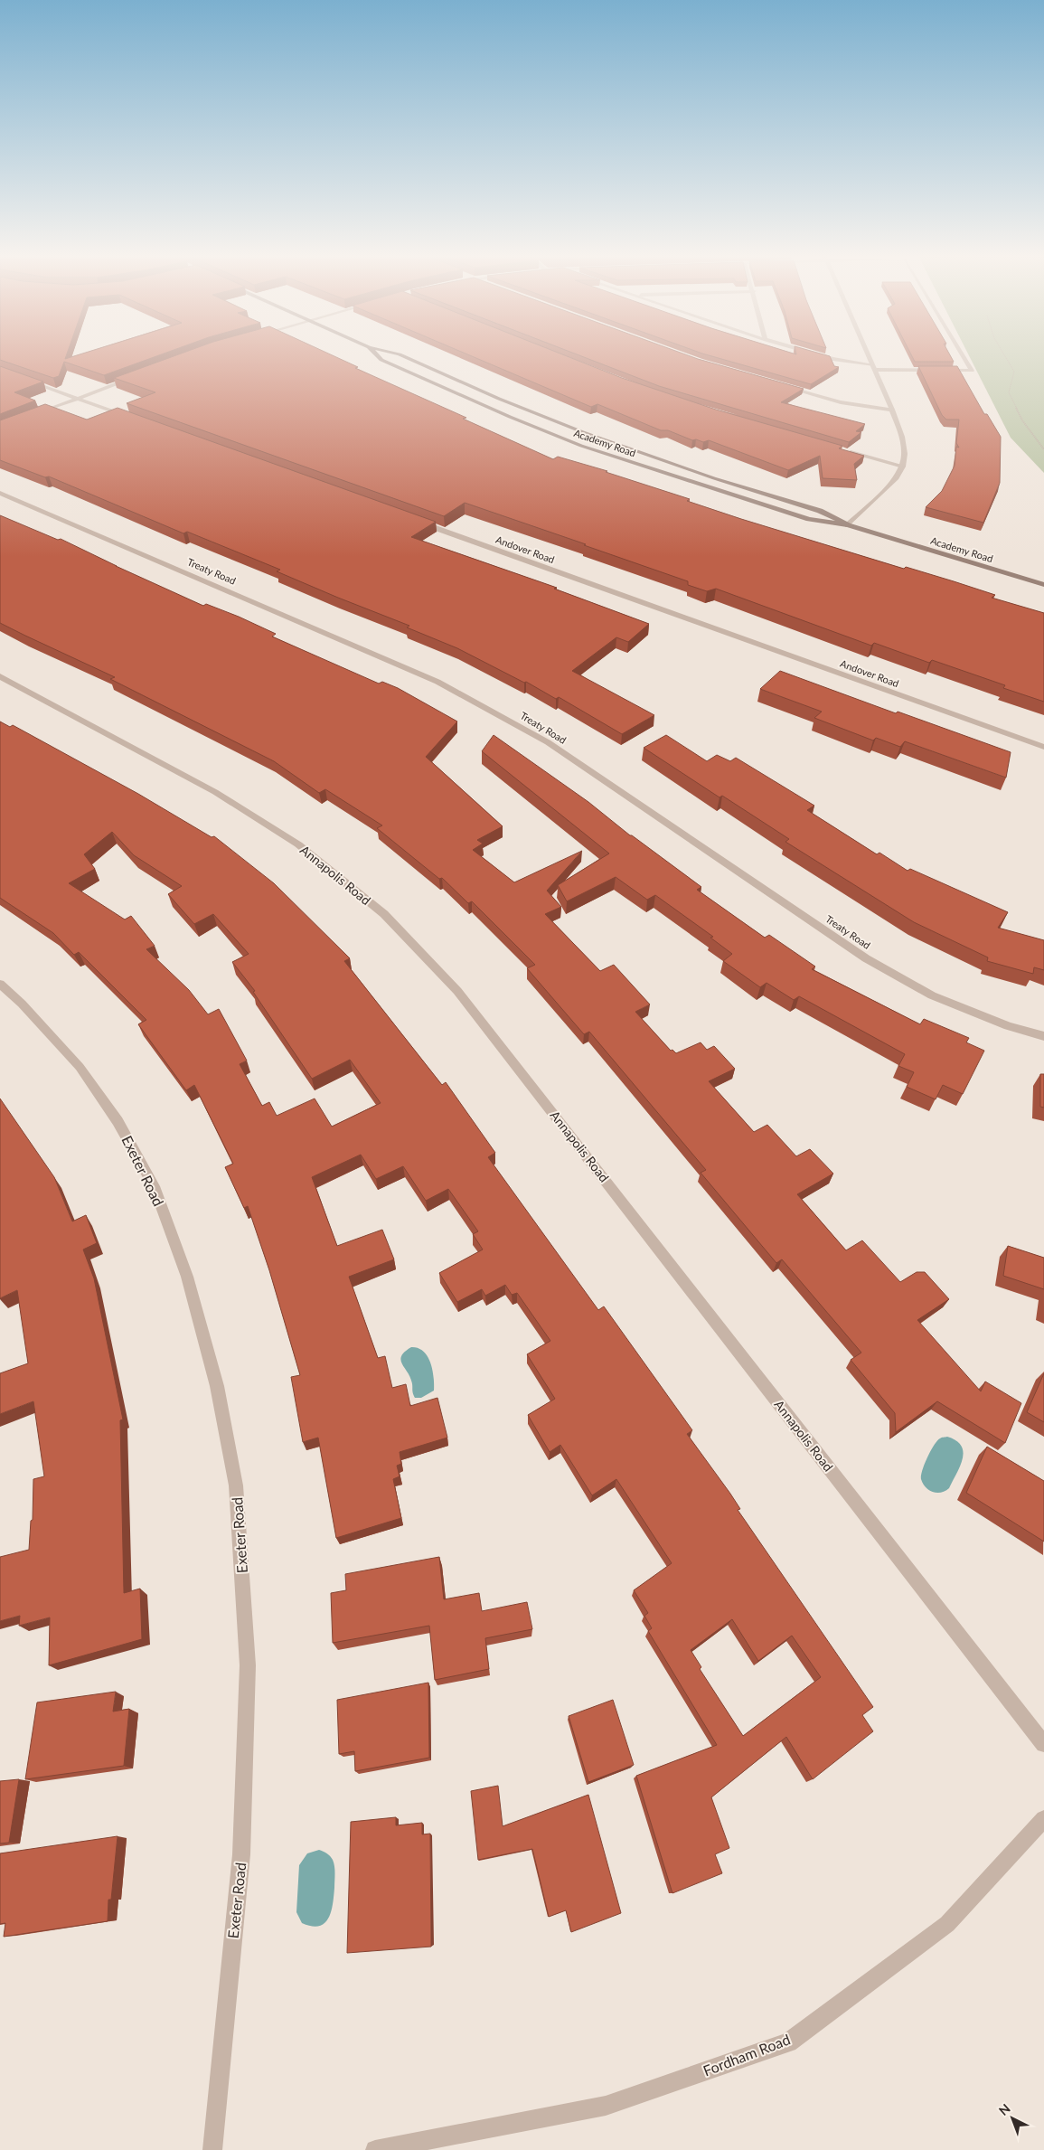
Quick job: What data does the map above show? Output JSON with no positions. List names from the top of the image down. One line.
{"streets":{"main road":["Academy Road"],"street":["Andover Road","Treaty Road","Annapolis Road","Exeter Road","Fordham Road"]},"north":"top left"}
